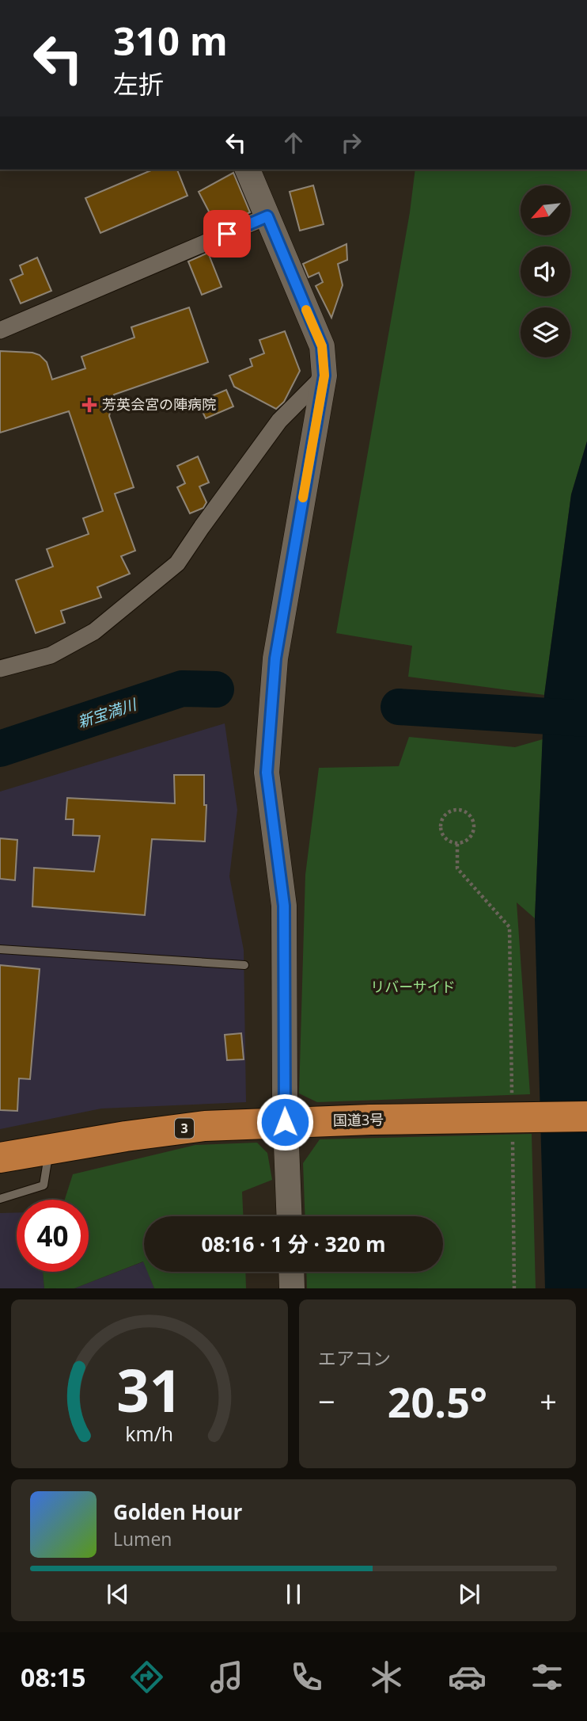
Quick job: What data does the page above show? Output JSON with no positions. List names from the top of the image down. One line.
{"streets":{"highway":["国道3号","3"]},"water":["新宝満川"],"parks":["リバーサイド"],"places":{"health":["芳英会宮の陣病院"]},"north":"bottom left","page":{"turn":["310 m","左折"],"limit":"40","trip":"08:16 · 1 分 · 320 m","tile":"エアコン","heat":["−","20.5°","+"],"song":["Golden Hour","Lumen"],"tabs":"08:15","gauge":["31","km/h"]}}
